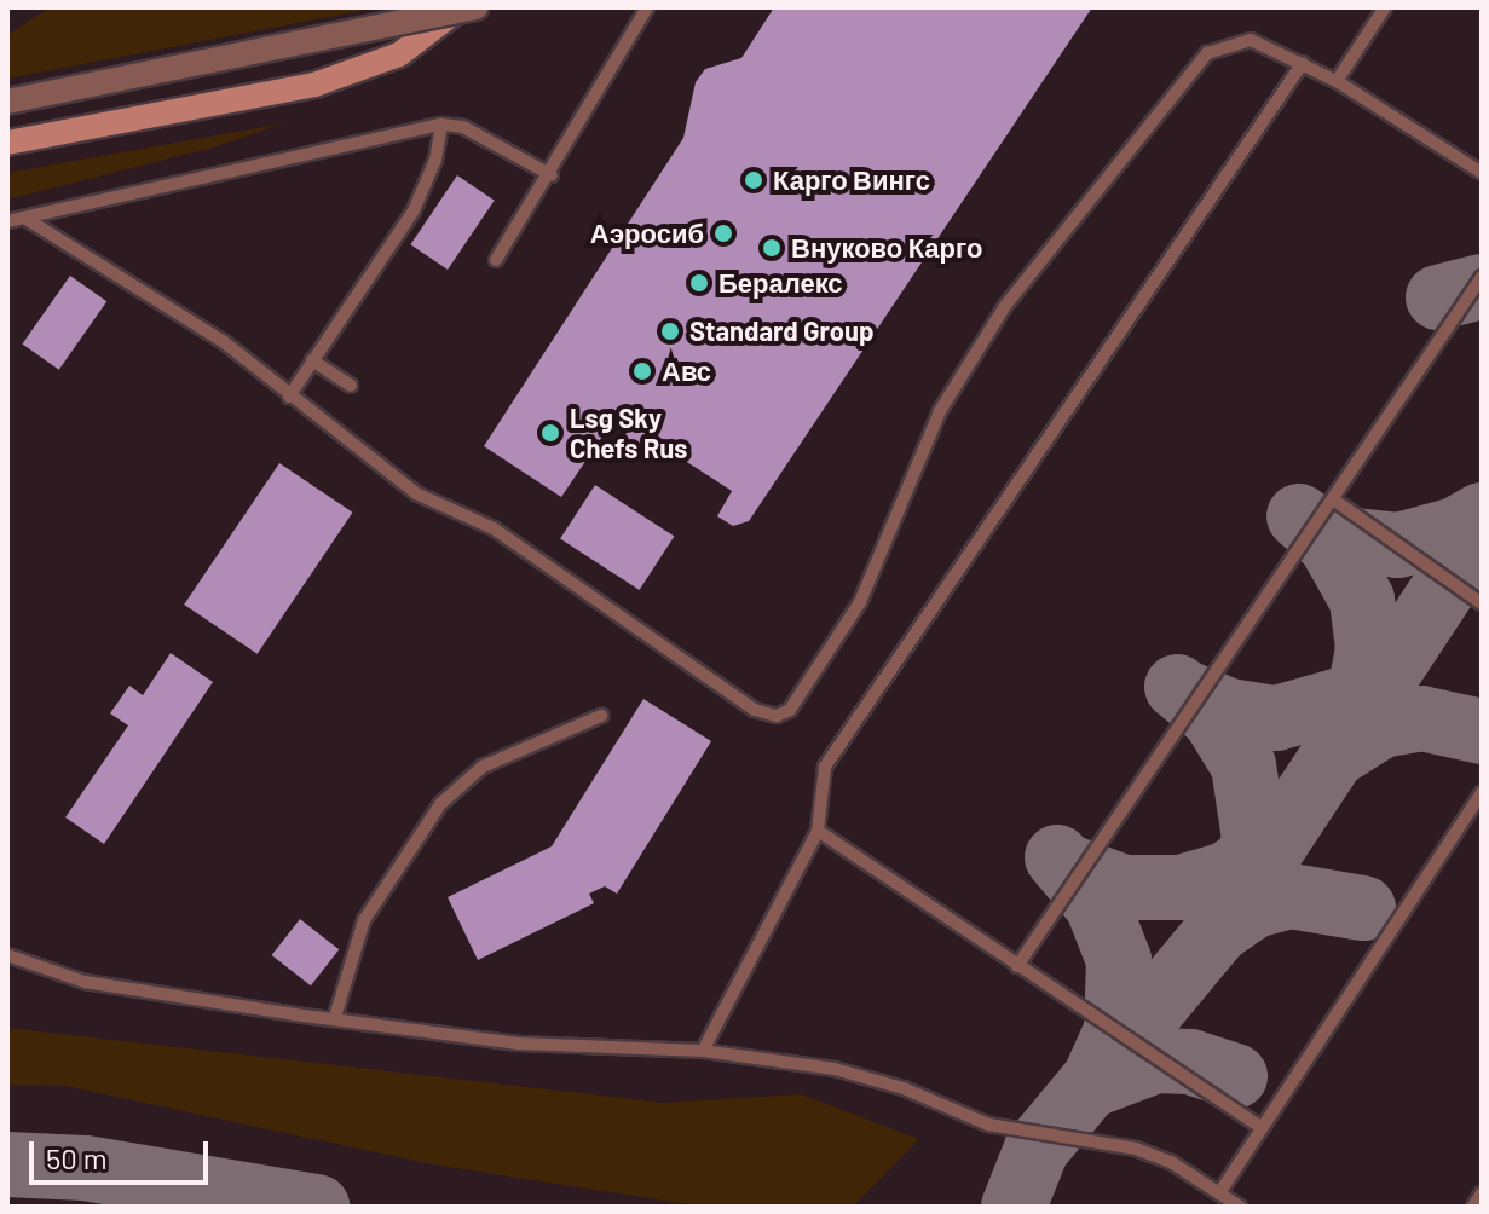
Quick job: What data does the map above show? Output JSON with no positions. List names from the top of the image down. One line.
{"places":["Карго Вингс","Аэросиб","Внуково Карго","Бералекс","Standard Group","Авс","Lsg Sky Chefs Rus"],"scale_bar":"50 m"}
